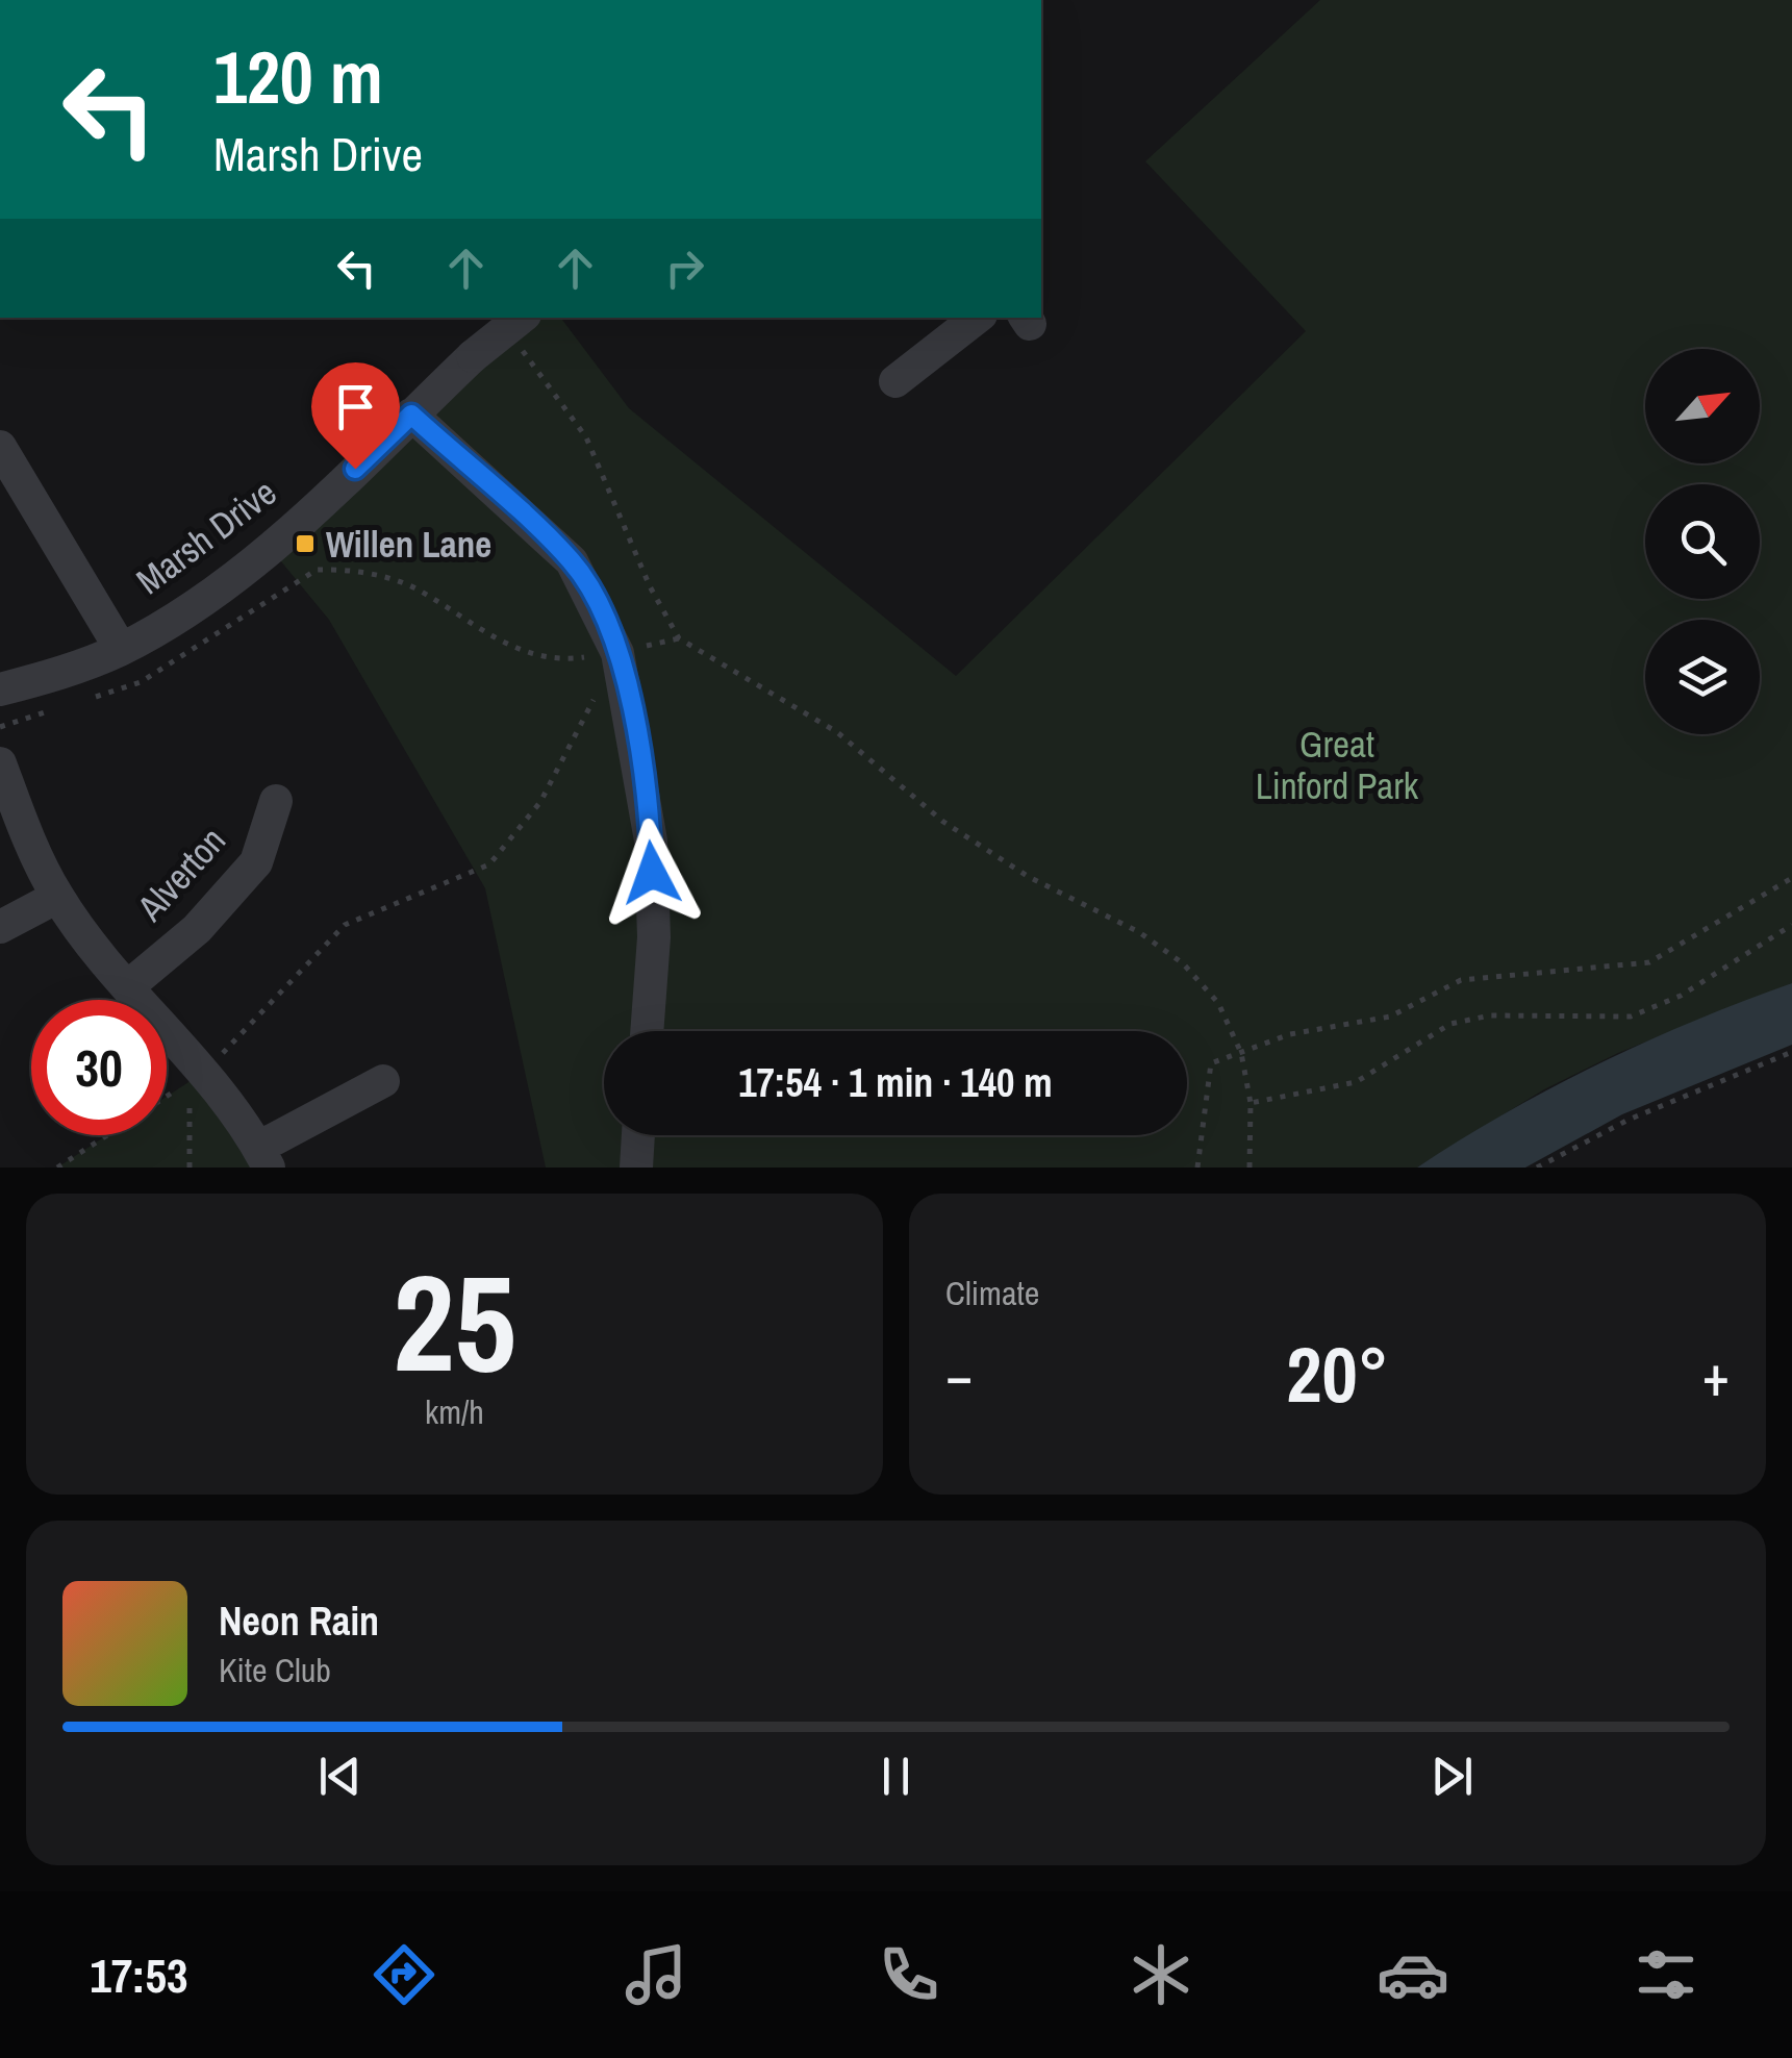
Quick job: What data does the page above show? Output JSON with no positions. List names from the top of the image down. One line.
{"streets":{"street":["Marsh Drive","Alverton"]},"parks":["Great Linford Park"],"places":{"transit":["Willen Lane"]},"north":"top right","page":{"turn":["120 m","Marsh Drive"],"limit":"30","trip":"17:54 · 1 min · 140 m","tile":[["25","km/h"],"Climate"],"heat":["−","20°","+"],"song":["Neon Rain","Kite Club"],"tabs":"17:53"}}
